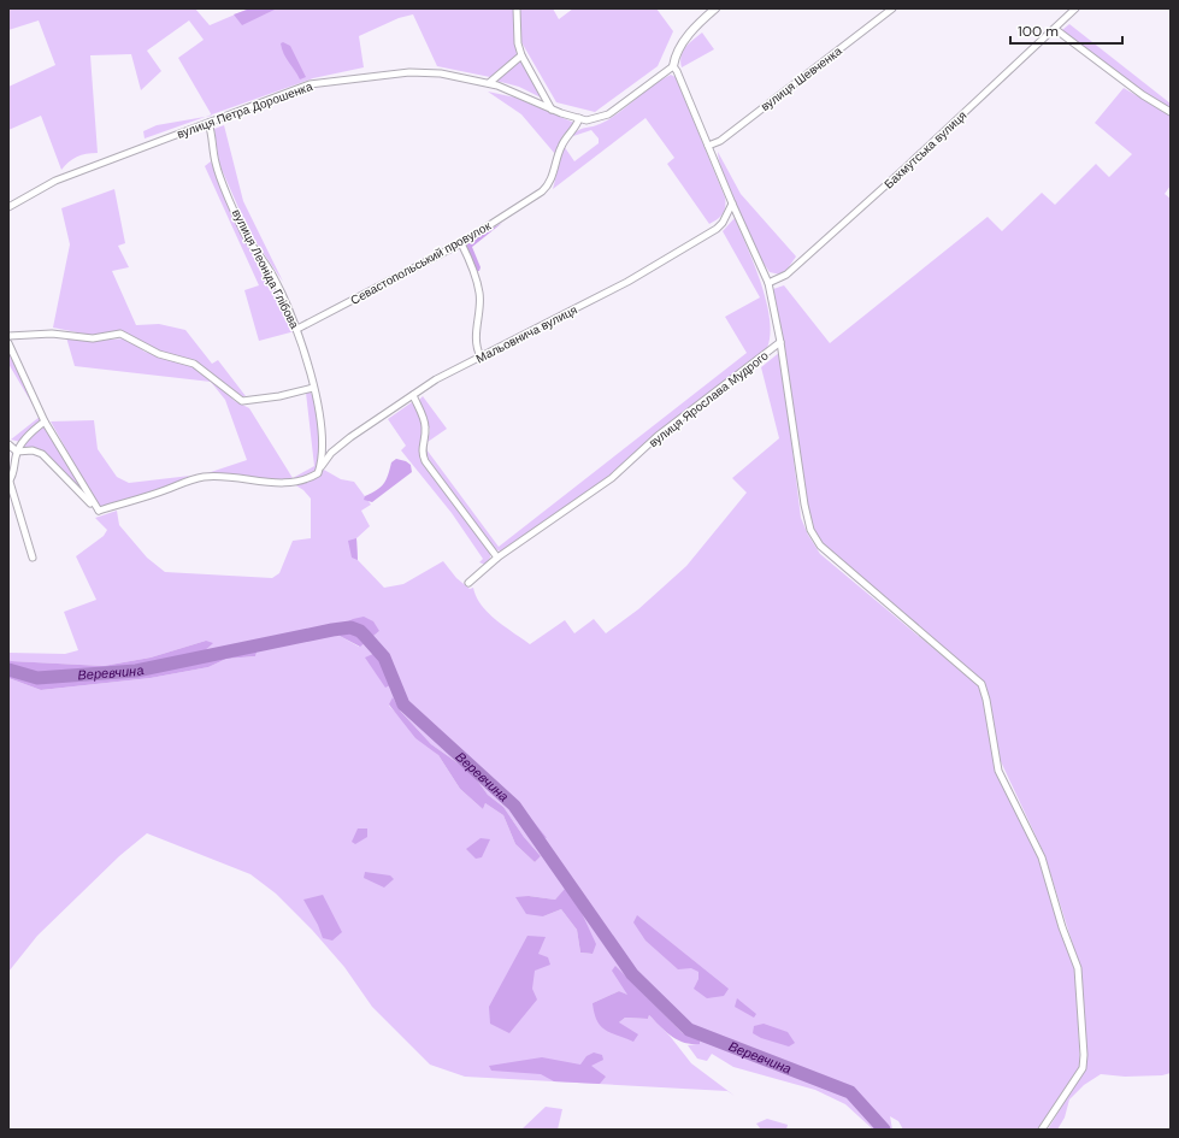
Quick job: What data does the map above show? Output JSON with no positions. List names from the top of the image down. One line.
{"streets":{"street":["вулиця Шевченка","вулиця Петра Дорошенка","Бахмутська вулиця","Севастопольський провулок","вулиця Леоніда Глібова","Мальовнича вулиця","вулиця Ярослава Мудрого"]},"crossings":[["вулиця Петра Дорошенка","Севастопольський провулок"],["вулиця Петра Дорошенка","вулиця Леоніда Глібова"],["Севастопольський провулок","вулиця Леоніда Глібова"],["вулиця Леоніда Глібова","Мальовнича вулиця"]],"water":["Веревчина"],"scale_bar":"100 m"}
